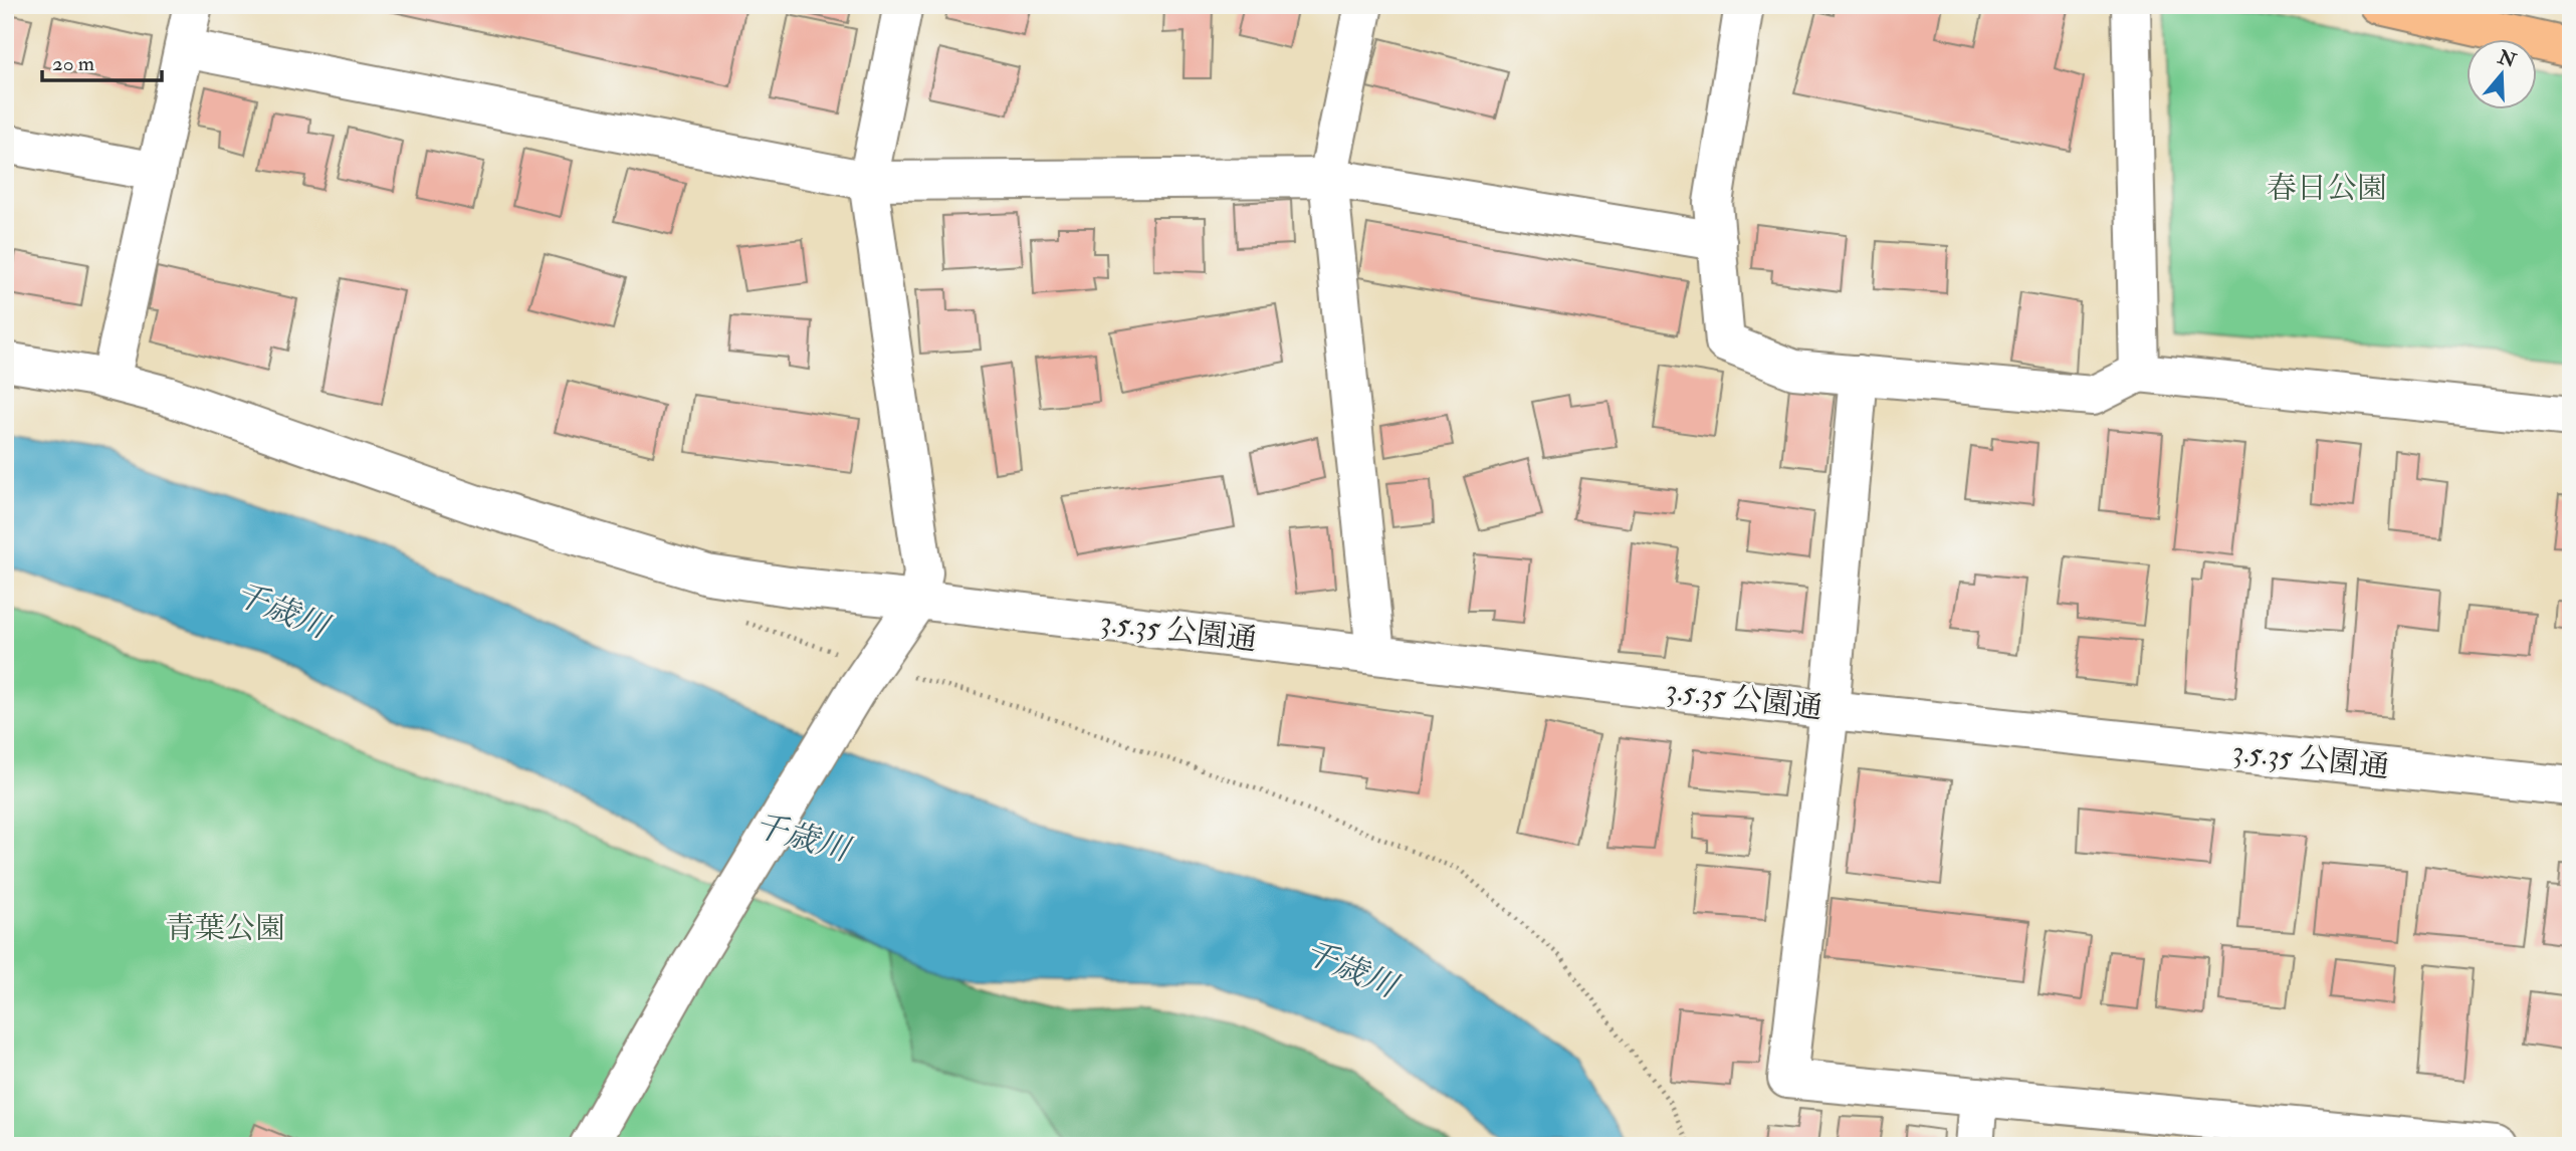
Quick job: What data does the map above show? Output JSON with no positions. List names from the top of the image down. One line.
{"streets":{"street":["3.5.35 公園通"]},"water":["千歳川"],"parks":["春日公園","青葉公園"],"scale_bar":"20 m","north":"top"}
